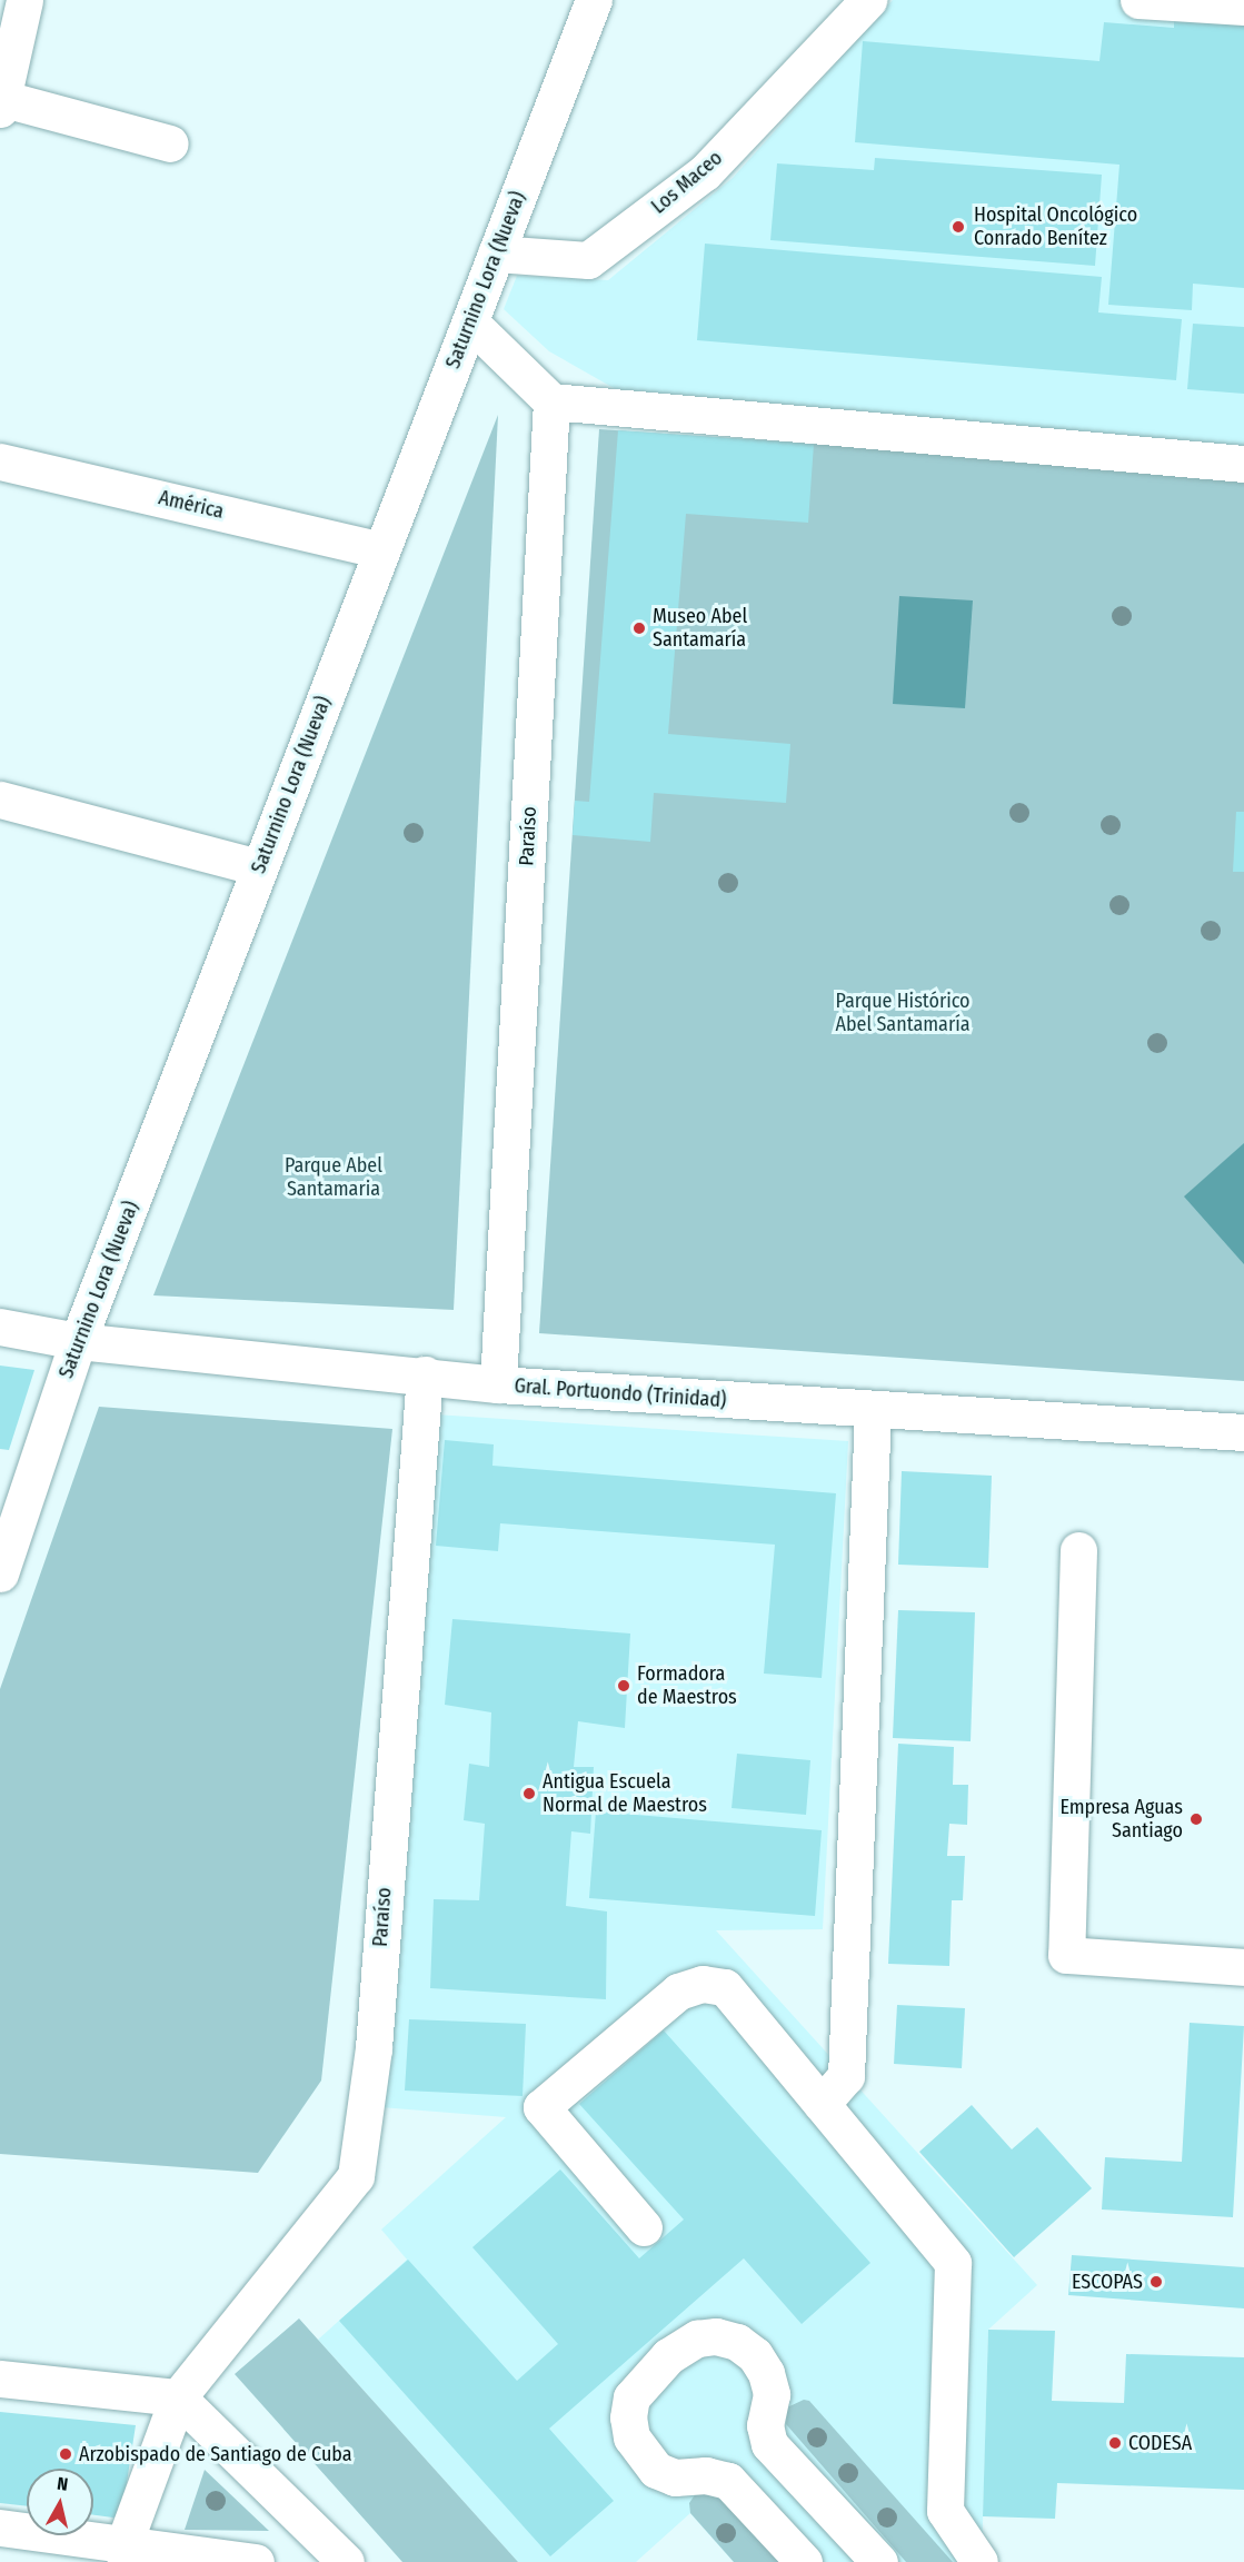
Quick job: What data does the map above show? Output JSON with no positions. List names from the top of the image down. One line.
{"streets":{"street":["Los Maceo","Saturnino Lora (Nueva)","América","Paraíso","Gral. Portuondo (Trinidad)"]},"crossings":[["Los Maceo","Saturnino Lora (Nueva)"],["Saturnino Lora (Nueva)","América"],["Saturnino Lora (Nueva)","Gral. Portuondo (Trinidad)"],["Paraíso","Gral. Portuondo (Trinidad)"]],"parks":["Parque Histórico Abel Santamaría","Parque Abel Santamaria"],"places":["Hospital Oncológico Conrado Benítez","Museo Abel Santamaría","Formadora de Maestros","Antigua Escuela Normal de Maestros","Empresa Aguas Santiago","ESCOPAS","CODESA","Arzobispado de Santiago de Cuba"],"north":"top"}
